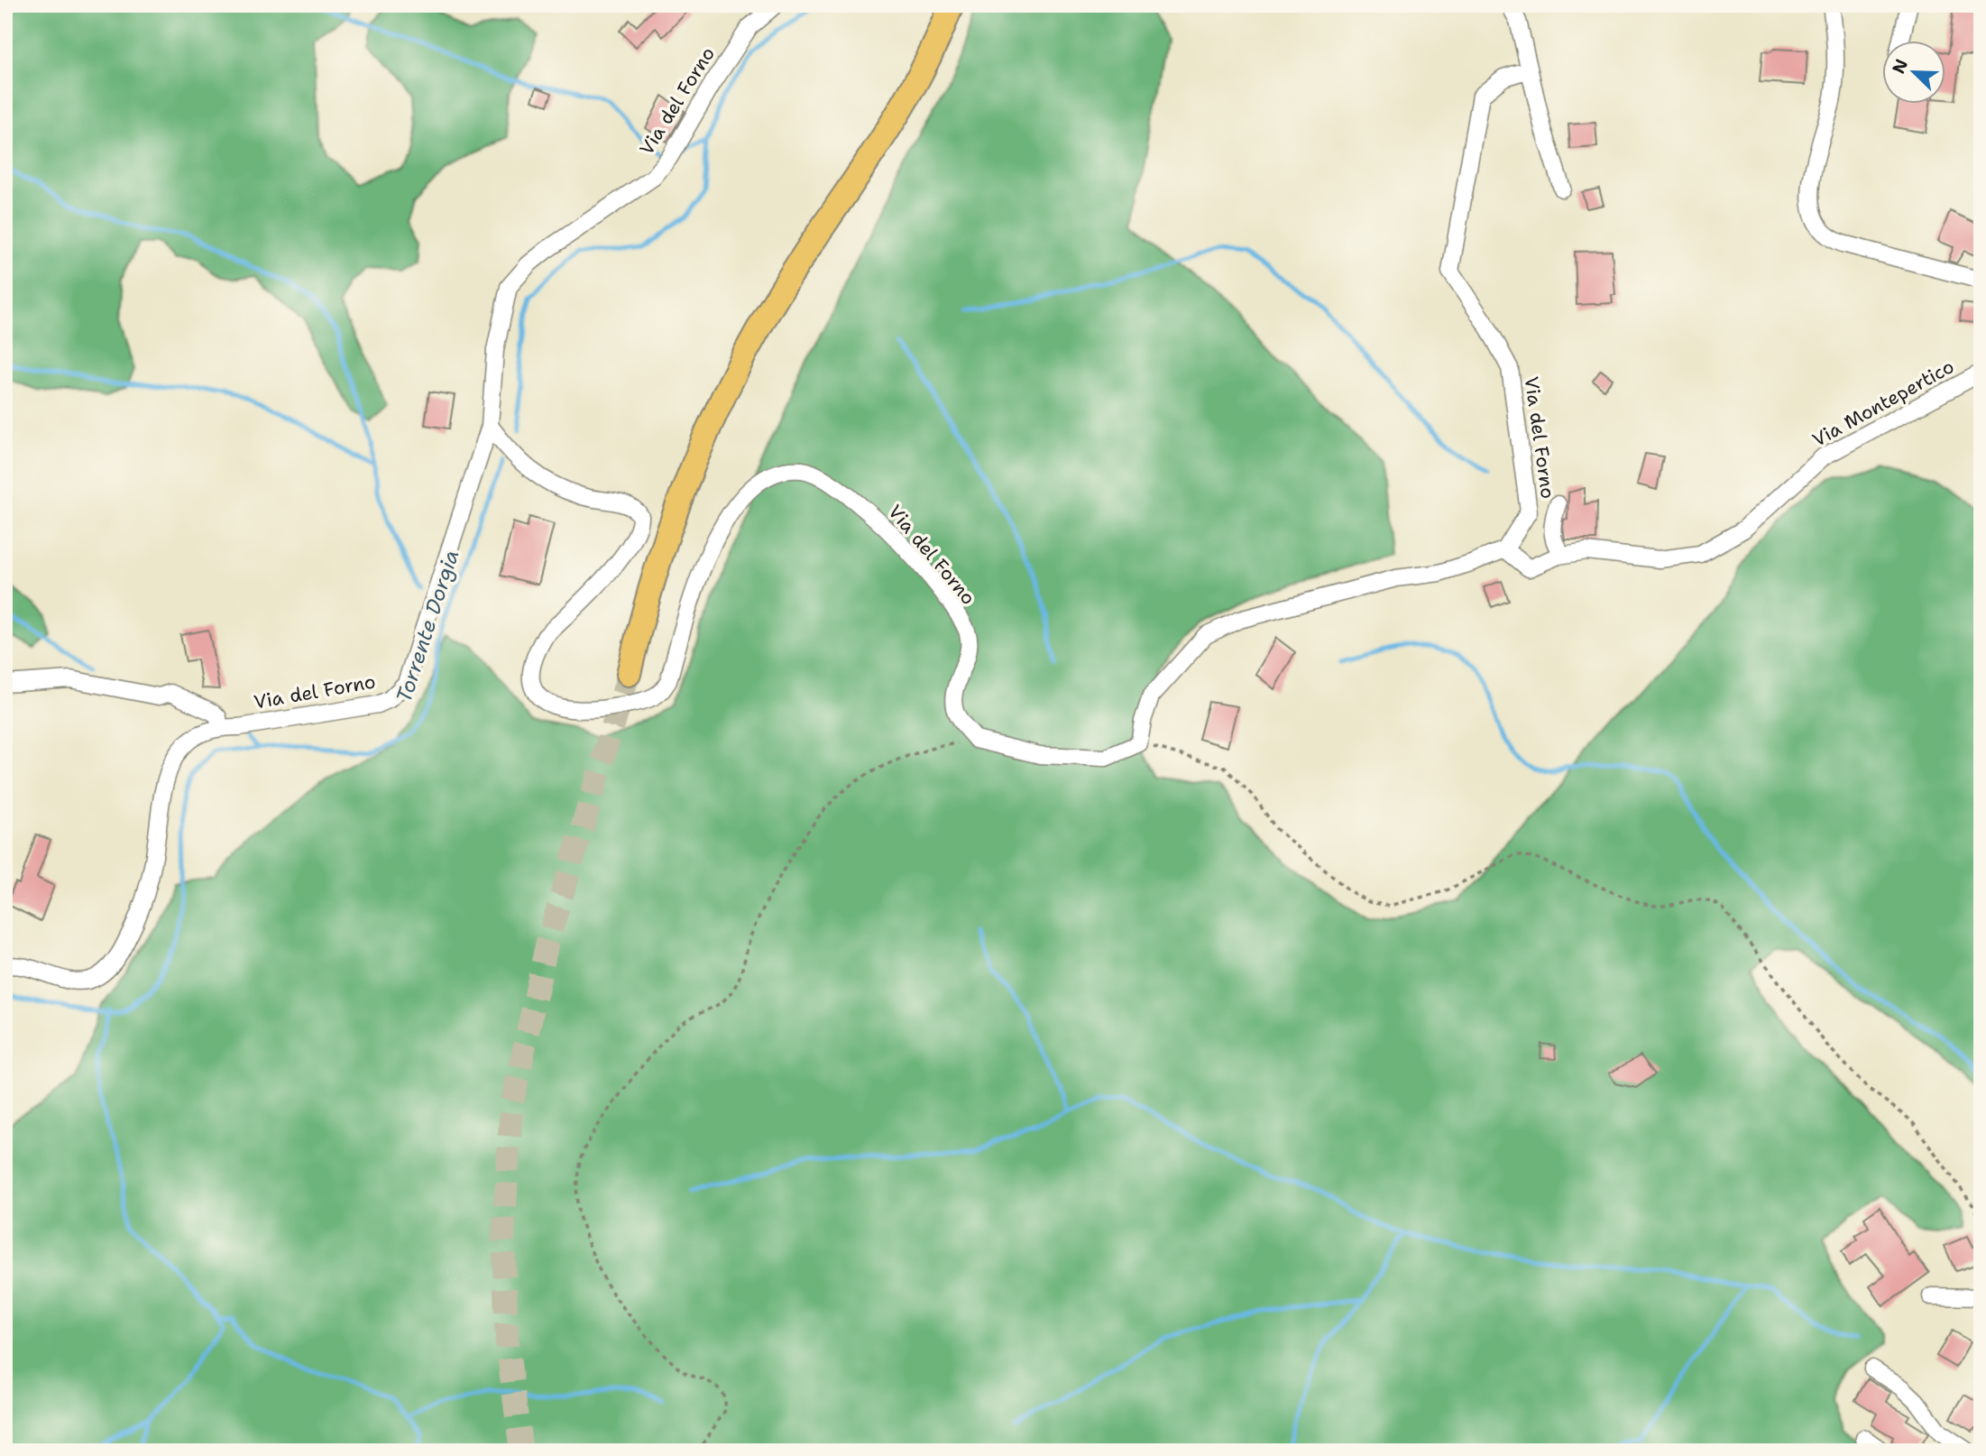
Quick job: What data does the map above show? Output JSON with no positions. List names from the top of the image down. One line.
{"streets":{"street":["Via del Forno","Via Montepertico"]},"crossings":[["Via del Forno","Via Montepertico"]],"water":["Torrente Dorgia"],"north":"top left"}
